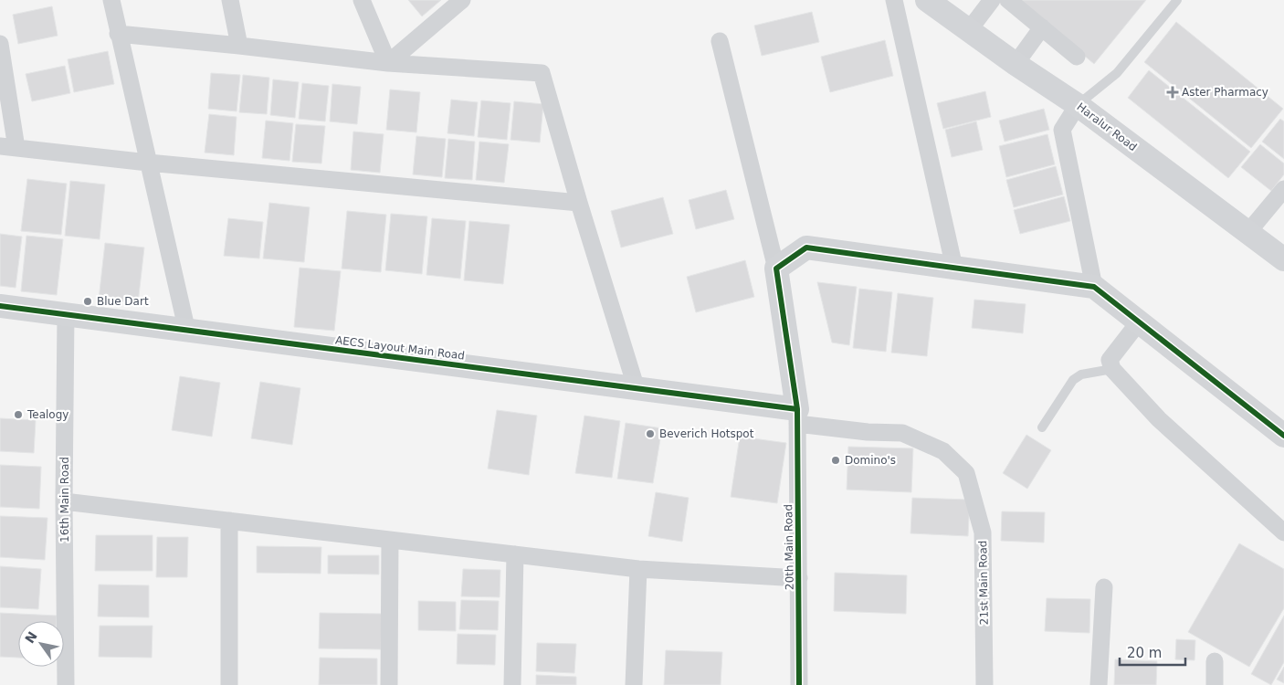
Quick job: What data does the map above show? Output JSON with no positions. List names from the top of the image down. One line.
{"streets":{"street":["Haralur Road","AECS Layout Main Road","16th Main Road","20th Main Road","21st Main Road"]},"crossings":[["AECS Layout Main Road","16th Main Road"],["AECS Layout Main Road","20th Main Road"],["AECS Layout Main Road","21st Main Road"],["20th Main Road","21st Main Road"]],"places":{"health":["Aster Pharmacy"],"other":["Blue Dart","Tealogy","Beverich Hotspot","Domino's"]},"scale_bar":"20 m","north":"top left"}
